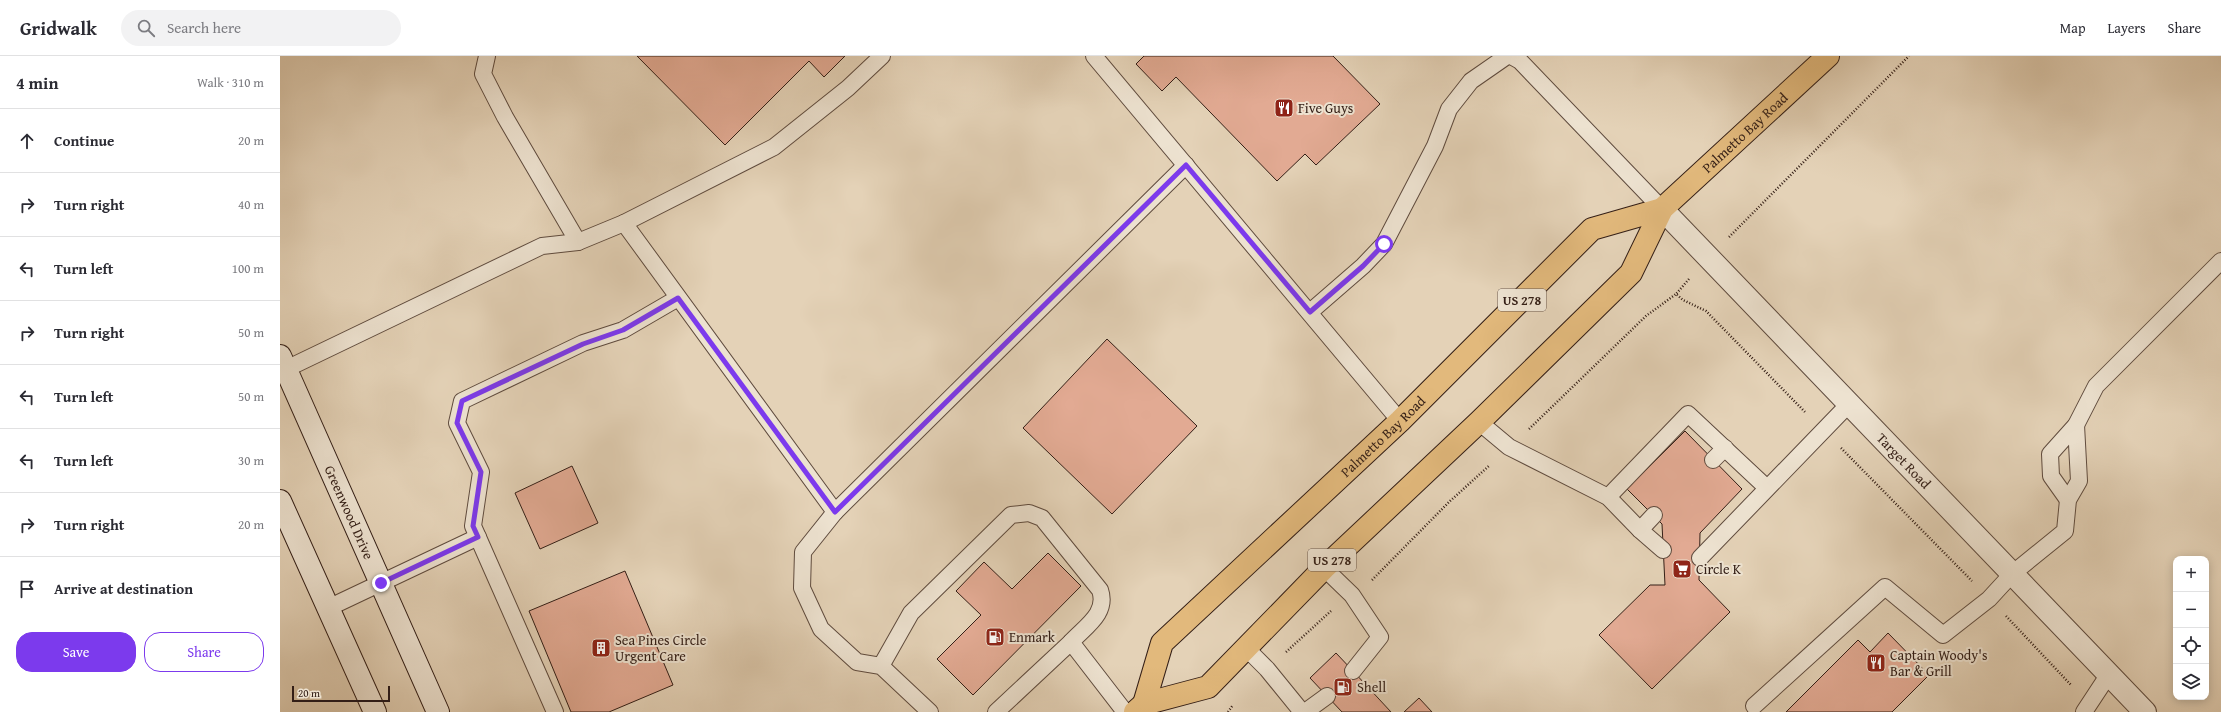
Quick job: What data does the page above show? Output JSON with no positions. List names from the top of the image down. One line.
{"streets":{"highway":["Palmetto Bay Road","US 278"],"street":["Target Road","Greenwood Drive"]},"crossings":[["Palmetto Bay Road","Target Road"]],"places":{"restaurant":["Five Guys","Captain Woody's Bar & Grill"],"supermarket":["Circle K"],"fuel station":["Enmark","Shell"],"building":["Sea Pines Circle Urgent Care"]},"scale_bar":"20 m","page":{"header":"Gridwalk","search":"Search here","nav":["Map","Layers","Share"],"heading":["4 min","Walk · 310 m"],"list":[["Continue","20 m"],["Turn right","40 m"],["Turn left","100 m"],["Turn right","50 m"],["Turn left","50 m"],["Turn left","30 m"],["Turn right","20 m"],"Arrive at destination"],"map_buttons":["+","−"],"buttons":["Save","Share"],"scale":"20 m"}}
